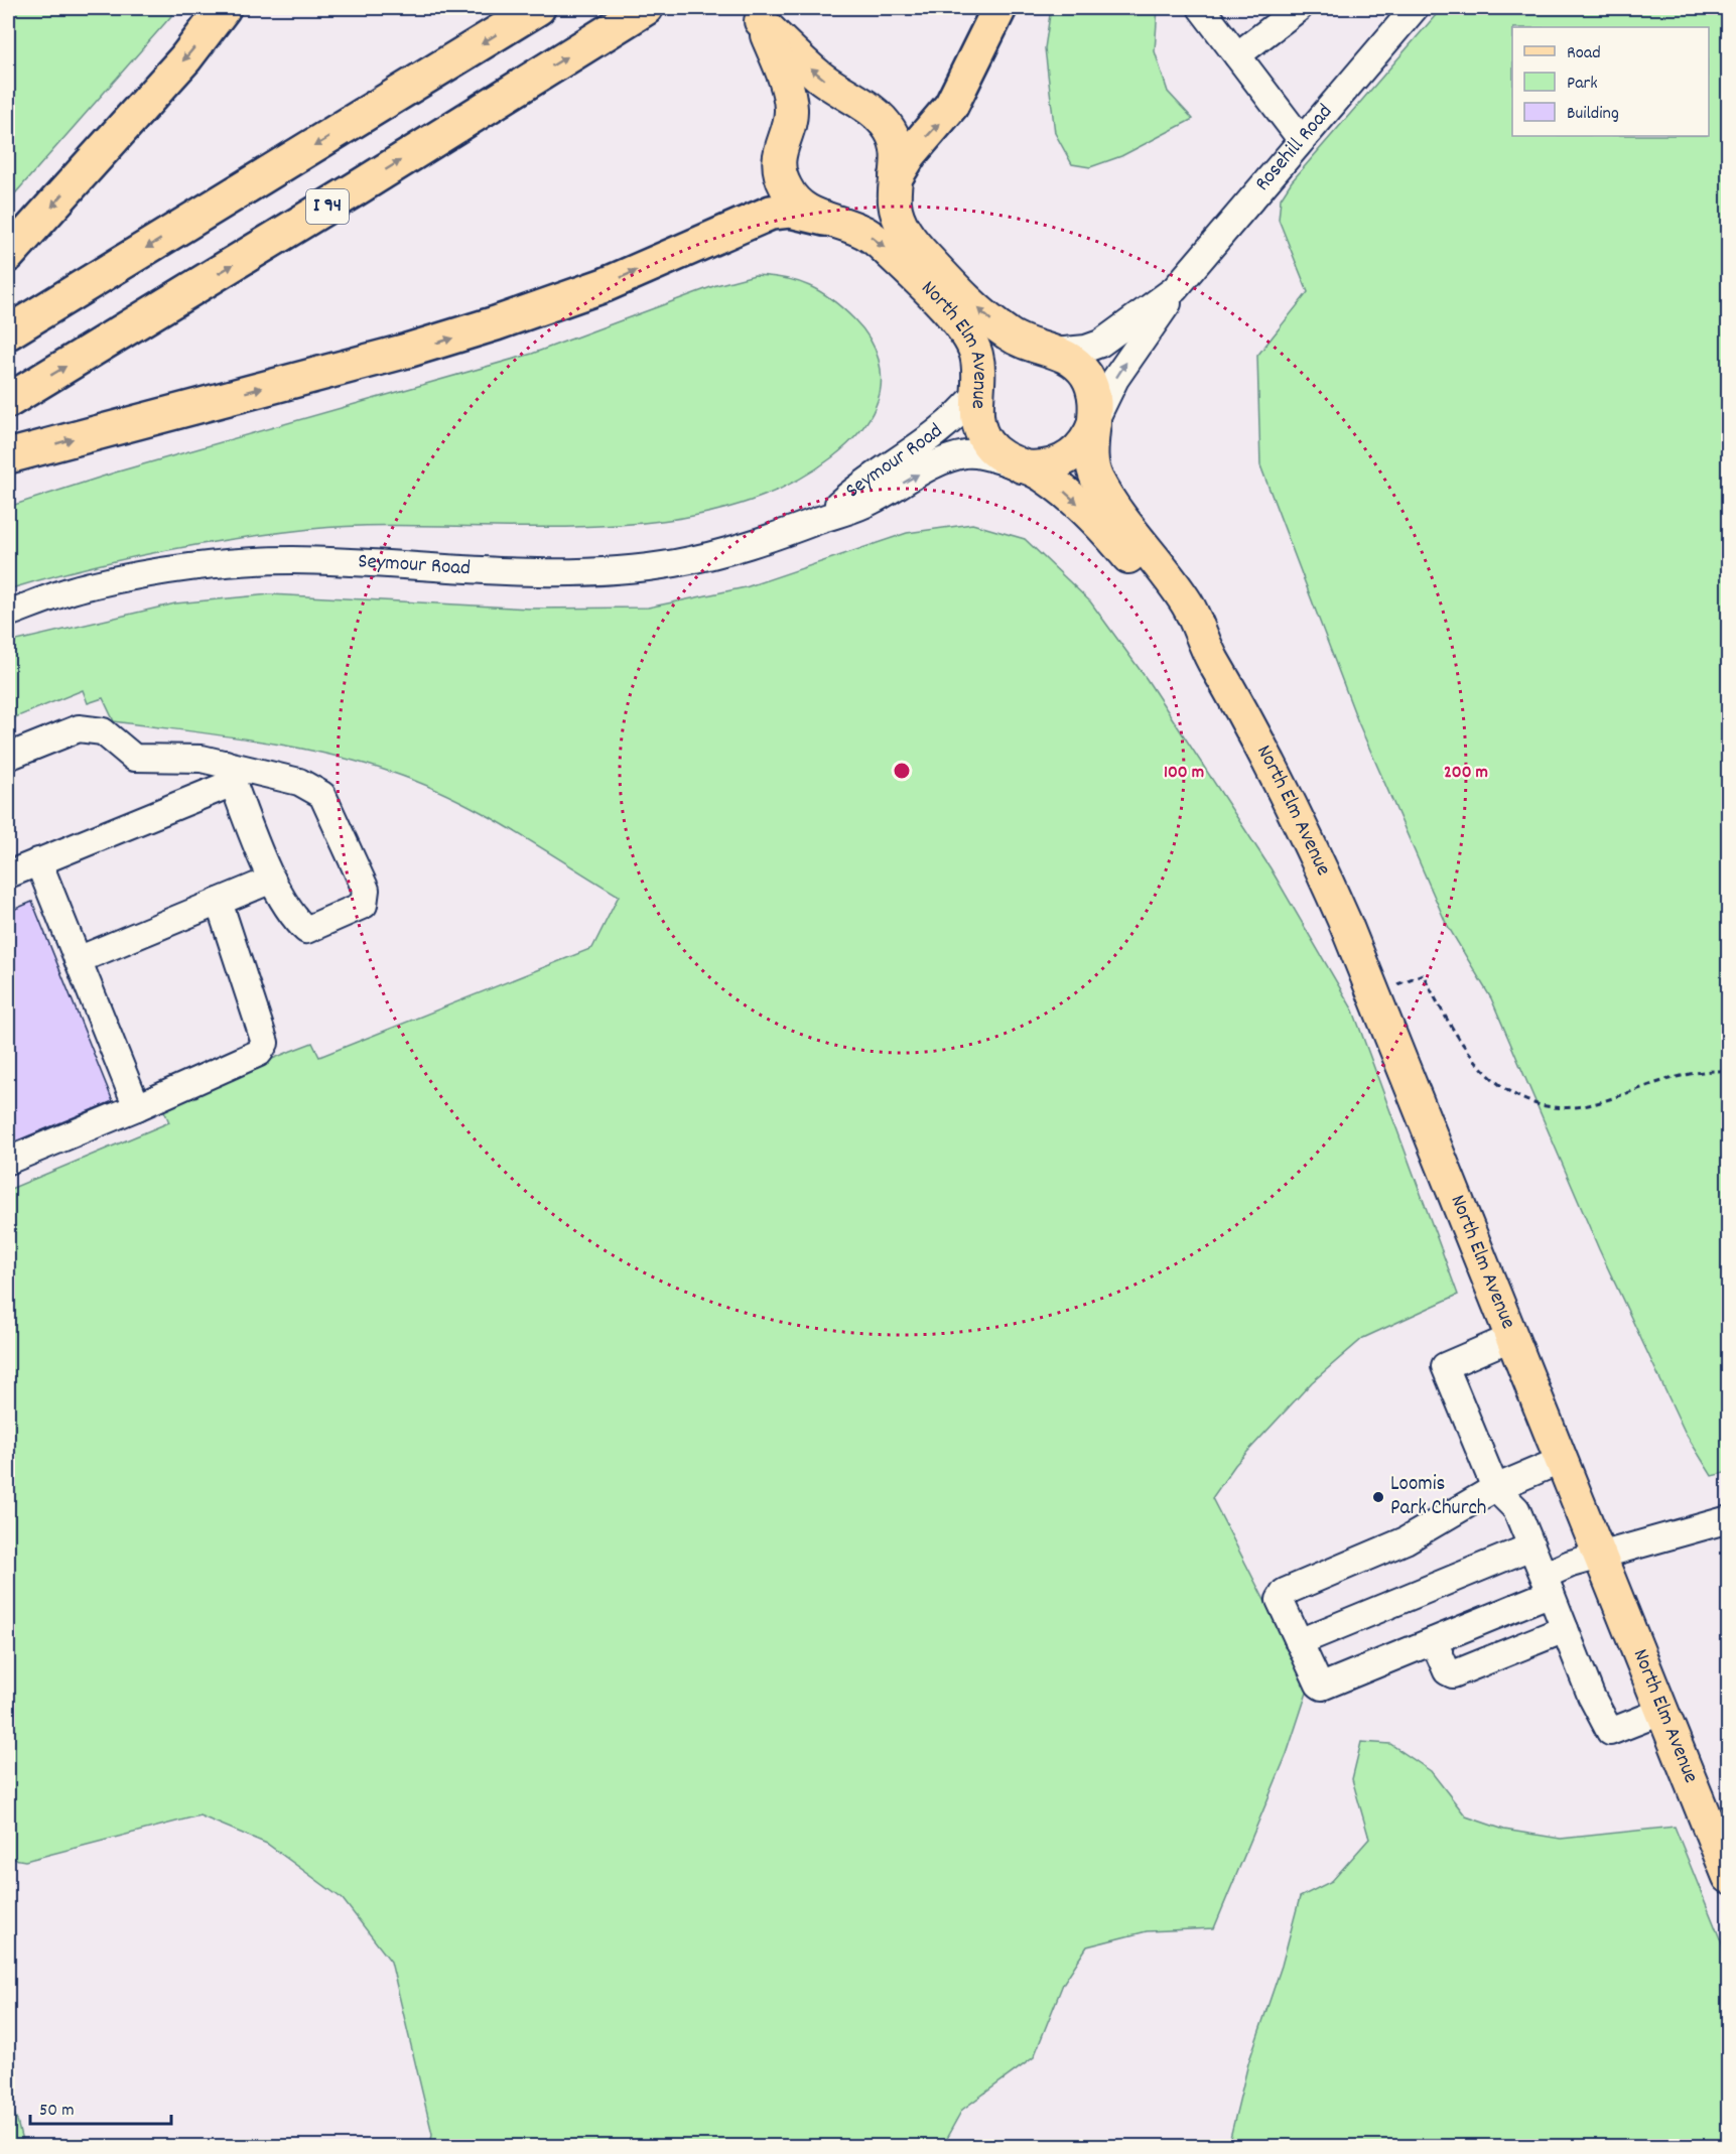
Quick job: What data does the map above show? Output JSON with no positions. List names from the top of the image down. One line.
{"streets":{"highway":["I 94"],"main road":["Rosehill Road","North Elm Avenue","Seymour Road"]},"crossings":[["Rosehill Road","North Elm Avenue"],["Rosehill Road","Seymour Road"],["North Elm Avenue","Seymour Road"]],"places":["Loomis Park Church"],"legend":["Road","Park","Building"],"scale_bar":"50 m","rings":["100 m","200 m"]}
